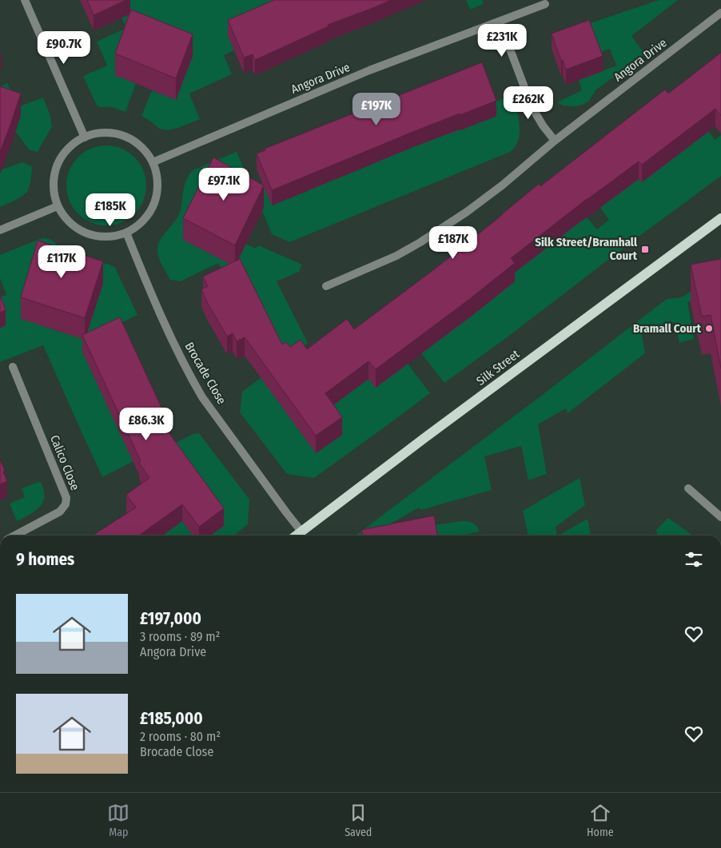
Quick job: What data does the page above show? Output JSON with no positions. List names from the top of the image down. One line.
{"streets":{"main road":["Silk Street"],"street":["Angora Drive","Brocade Close","Calico Close"]},"crossings":[["Angora Drive","Brocade Close"],["Silk Street","Brocade Close"]],"places":{"transit":["Silk Street/Bramhall Court"],"other":["Bramall Court"]},"page":{"price":["£231K","£90.7K","£262K","£197K","£97.1K","£185K","£187K","£117K","£86.3K"],"heading":"9 homes","list":[{"name":"£197,000","note":"3 rooms · 89 m² · Angora Drive"},{"name":"£185,000","note":"2 rooms · 80 m² · Brocade Close"}],"tabs":["Map","Saved","Home"]}}
